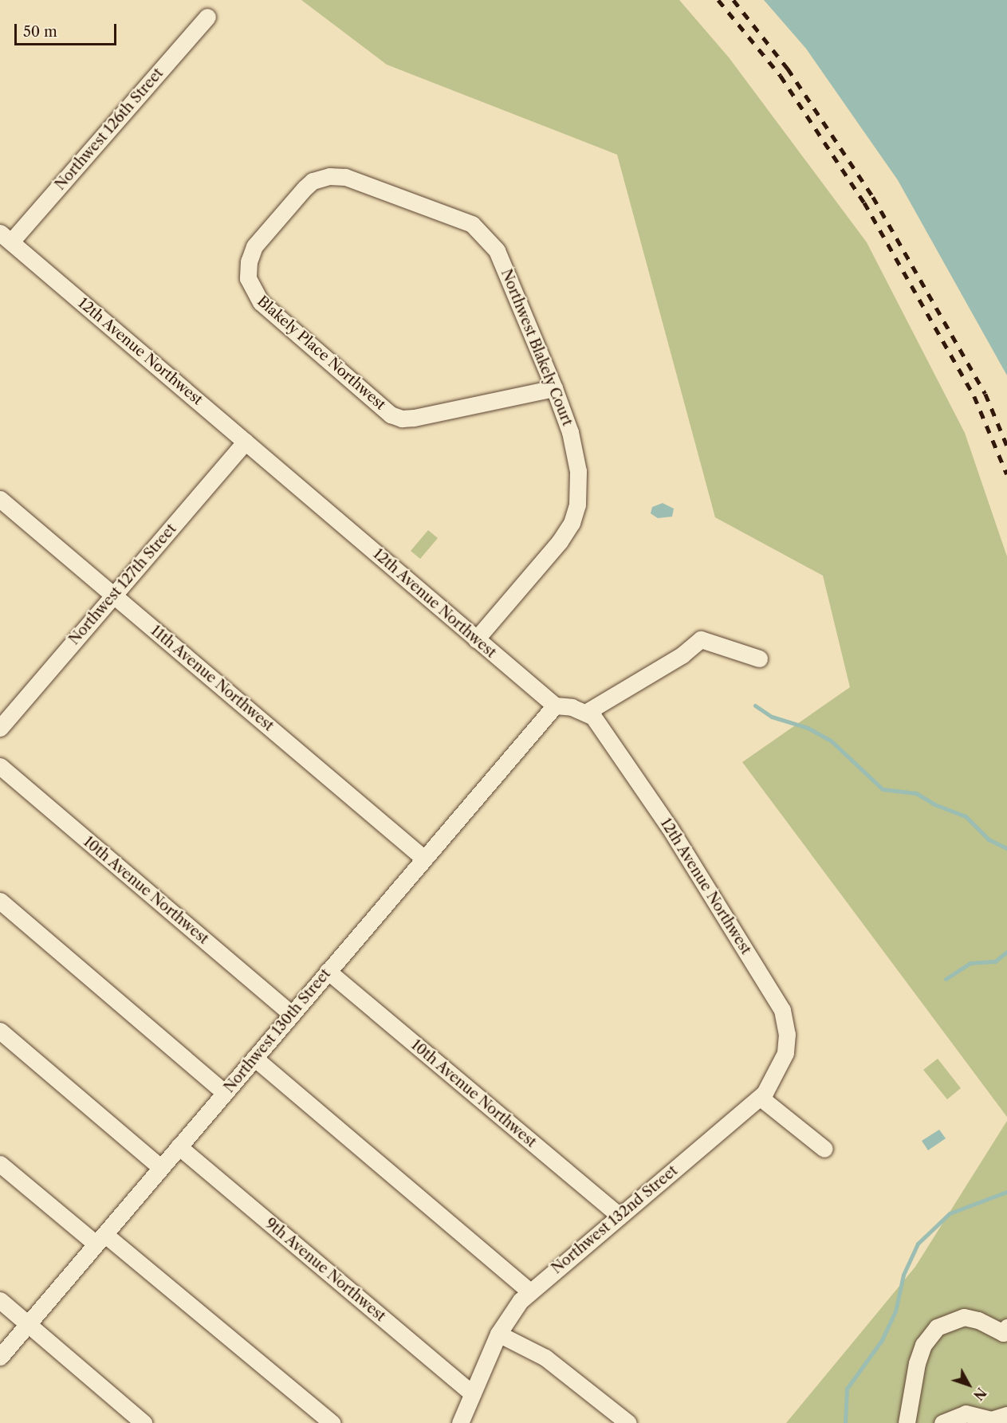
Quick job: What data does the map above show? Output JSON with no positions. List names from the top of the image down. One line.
{"streets":{"street":["Northwest 126th Street","Northwest Blakely Court","12th Avenue Northwest","Blakely Place Northwest","Northwest 127th Street","11th Avenue Northwest","10th Avenue Northwest","Northwest 130th Street","Northwest 132nd Street","9th Avenue Northwest"]},"crossings":[["Northwest 126th Street","12th Avenue Northwest"],["Northwest Blakely Court","12th Avenue Northwest"],["Northwest Blakely Court","Blakely Place Northwest"],["12th Avenue Northwest","Northwest 127th Street"],["12th Avenue Northwest","Northwest 130th Street"],["12th Avenue Northwest","Northwest 132nd Street"],["Northwest 127th Street","11th Avenue Northwest"],["11th Avenue Northwest","Northwest 130th Street"],["10th Avenue Northwest","Northwest 130th Street"],["10th Avenue Northwest","Northwest 132nd Street"],["Northwest 130th Street","9th Avenue Northwest"],["Northwest 132nd Street","9th Avenue Northwest"]],"scale_bar":"50 m","north":"bottom right"}
